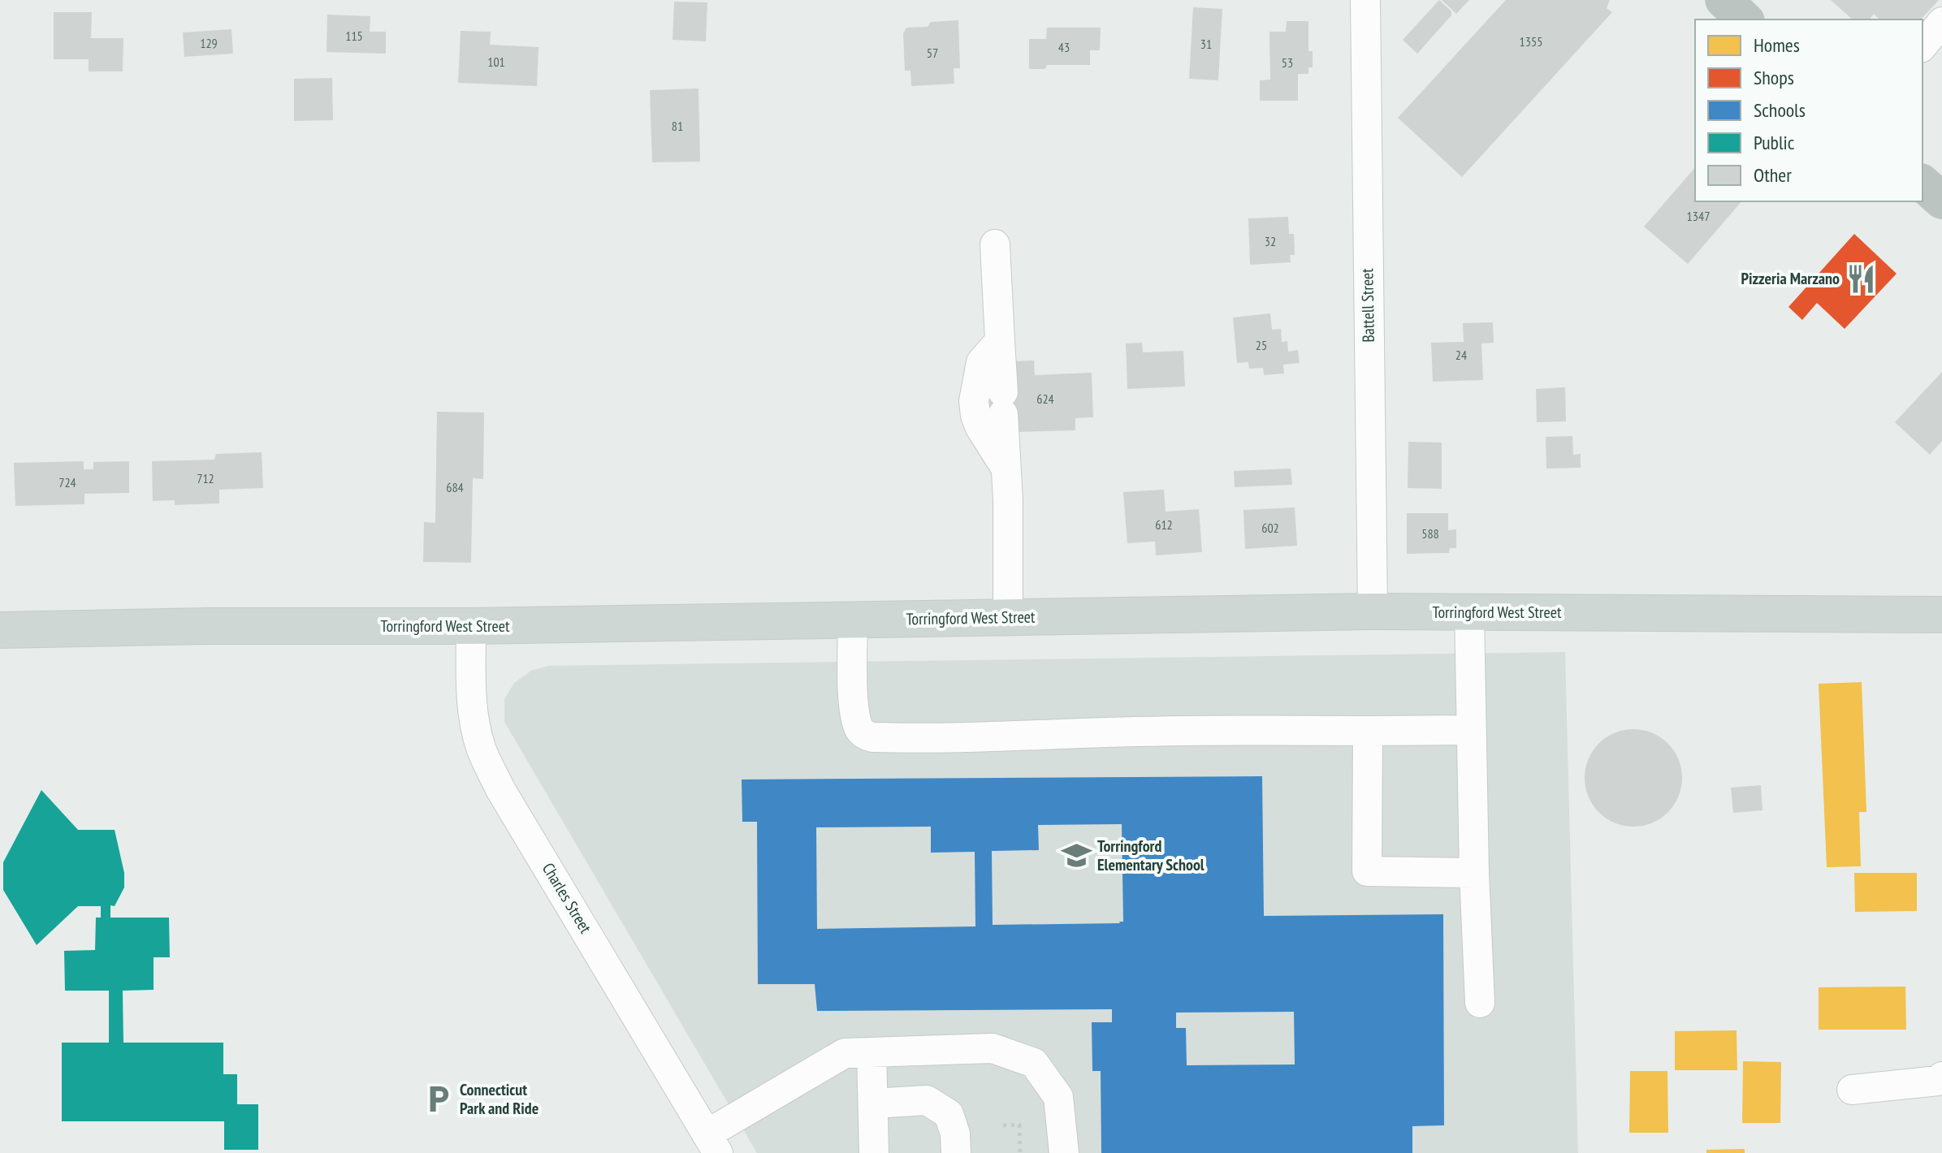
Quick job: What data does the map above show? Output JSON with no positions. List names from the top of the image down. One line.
{"streets":{"main road":["Torringford West Street"],"street":["Battell Street","Charles Street"]},"crossings":[["Battell Street","Torringford West Street"],["Torringford West Street","Charles Street"]],"places":{"restaurant":["Pizzeria Marzano"],"school or university":["Torringford Elementary School"],"parking":["Connecticut Park and Ride"]},"house_numbers":["115","1355","129","31","43","57","101","53","81","1347","32","25","24","624","712","724","684","612","602","588"],"legend":["Homes","Shops","Schools","Public","Other"]}
